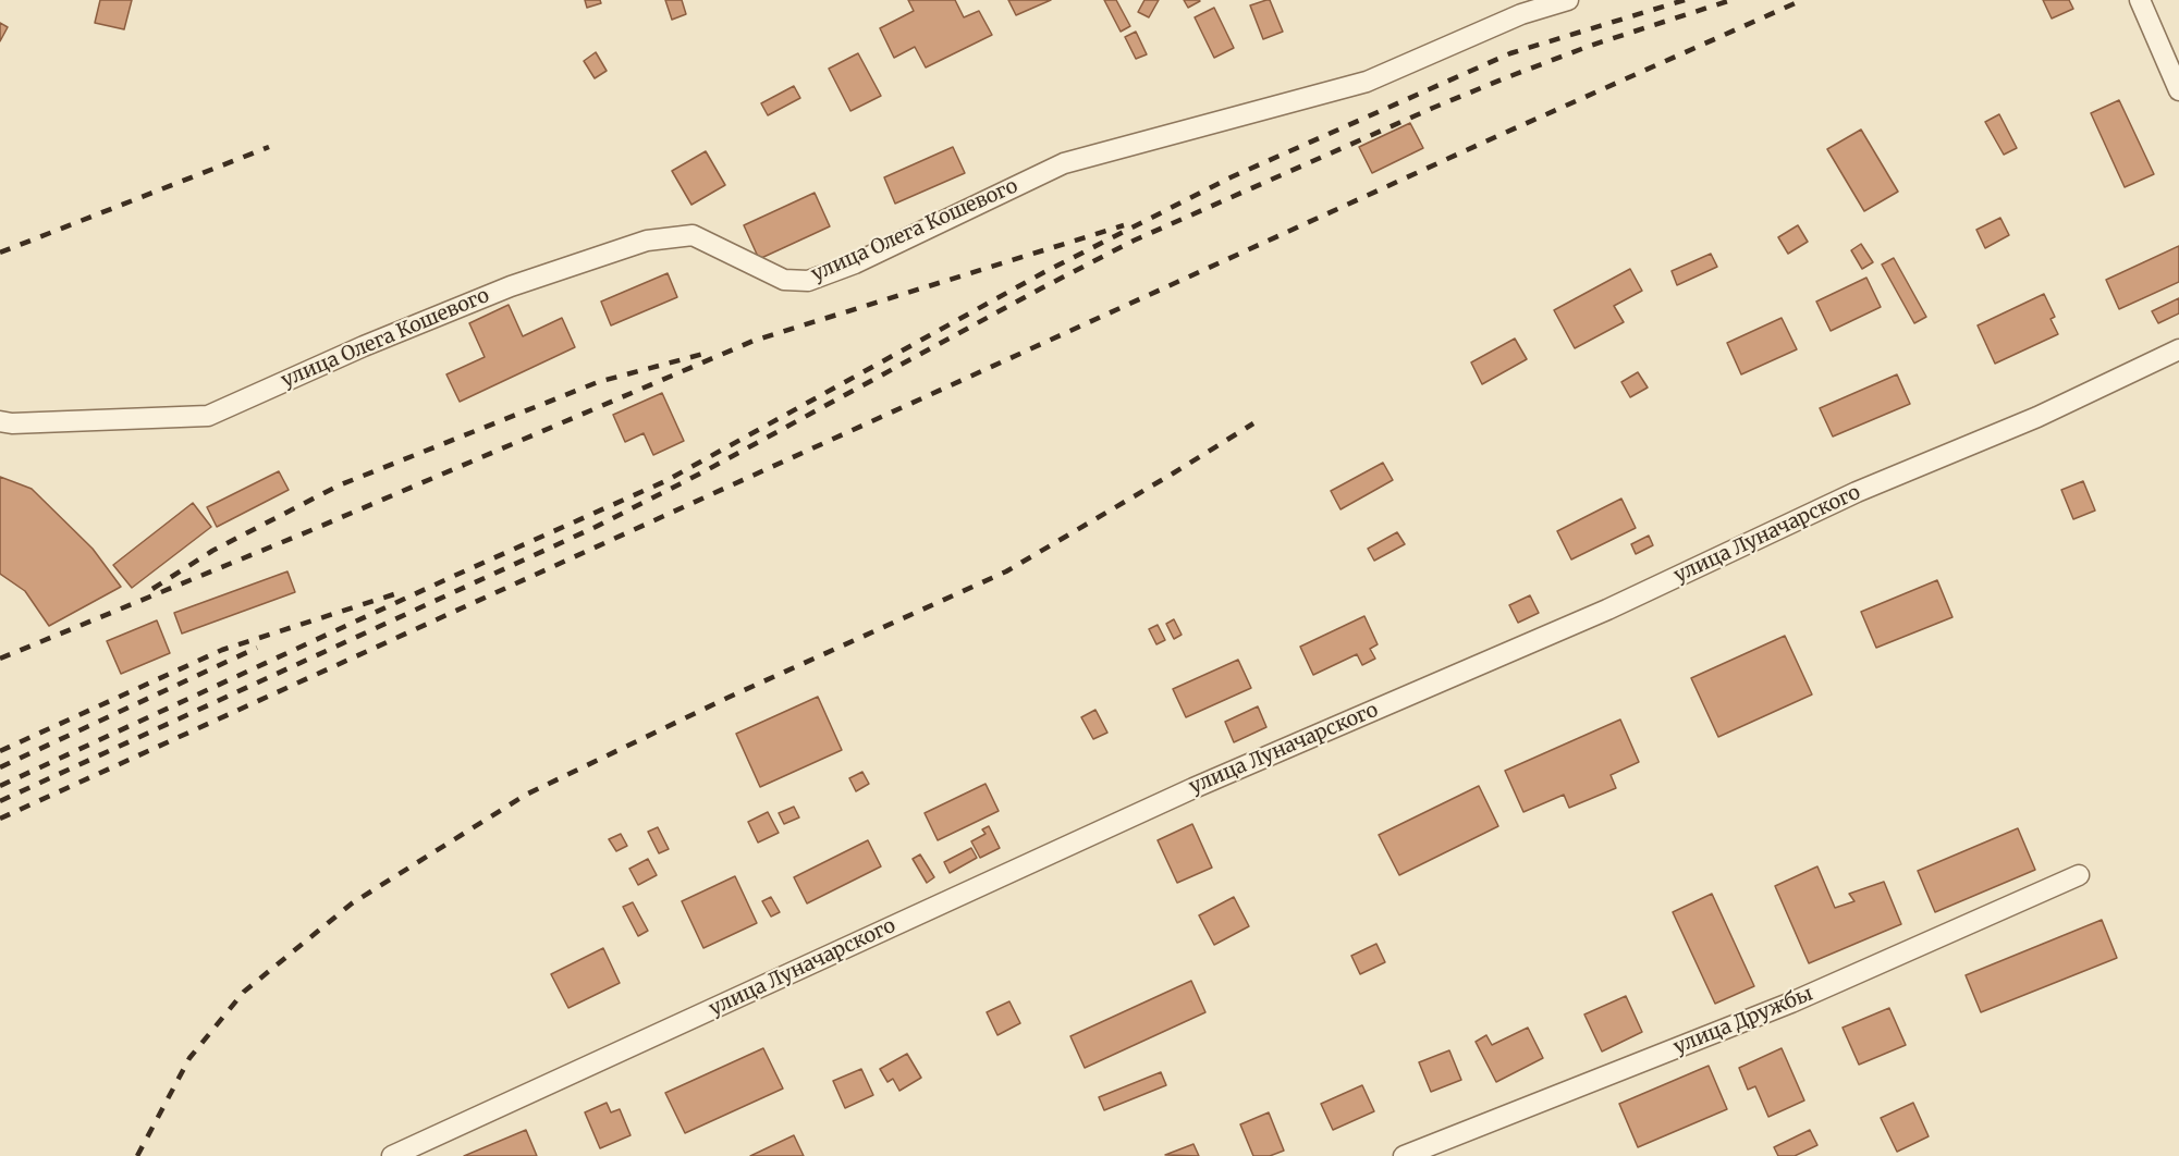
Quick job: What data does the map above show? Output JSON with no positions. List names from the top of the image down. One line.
{"streets":{"street":["улица Олега Кошевого","улица Луначарского","улица Дружбы"]}}
